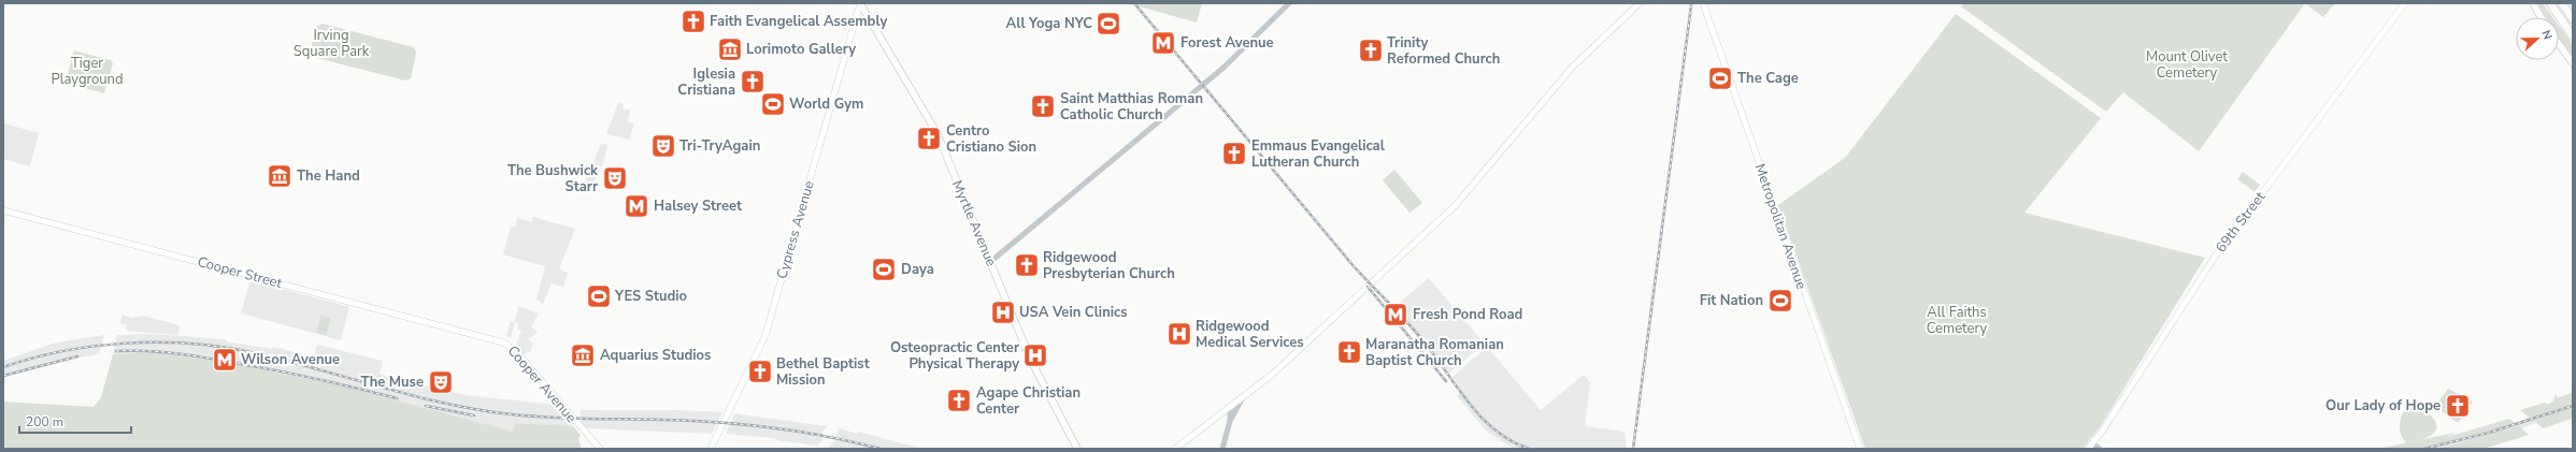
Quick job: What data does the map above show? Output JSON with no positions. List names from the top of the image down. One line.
{"streets":{"main road":["69th Street","Myrtle Avenue","Metropolitan Avenue","Cypress Avenue","Cooper Street","Cooper Avenue"]},"crossings":[["Myrtle Avenue","Cypress Avenue"],["Cooper Street","Cooper Avenue"]],"parks":["Irving Square Park","Mount Olivet Cemetery","Tiger Playground","All Faiths Cemetery"],"places":{"church":["Faith Evangelical Assembly","Trinity Reformed Church","Iglesia Cristiana","Saint Matthias Roman Catholic Church","Centro Cristiano Sion","Emmaus Evangelical Lutheran Church","Ridgewood Presbyterian Church","Maranatha Romanian Baptist Church","Bethel Baptist Mission","Agape Christian Center","Our Lady of Hope"],"sports":["All Yoga NYC","The Cage","World Gym","Daya","YES Studio","Fit Nation"],"metro station":["Forest Avenue","Halsey Street","Fresh Pond Road","Wilson Avenue"],"museum":["Lorimoto Gallery","The Hand","Aquarius Studios"],"theatre":["Tri-TryAgain","The Bushwick Starr","The Muse"],"hospital":["USA Vein Clinics","Ridgewood Medical Services","Osteopractic Center Physical Therapy"]},"scale_bar":"200 m","north":"right"}
